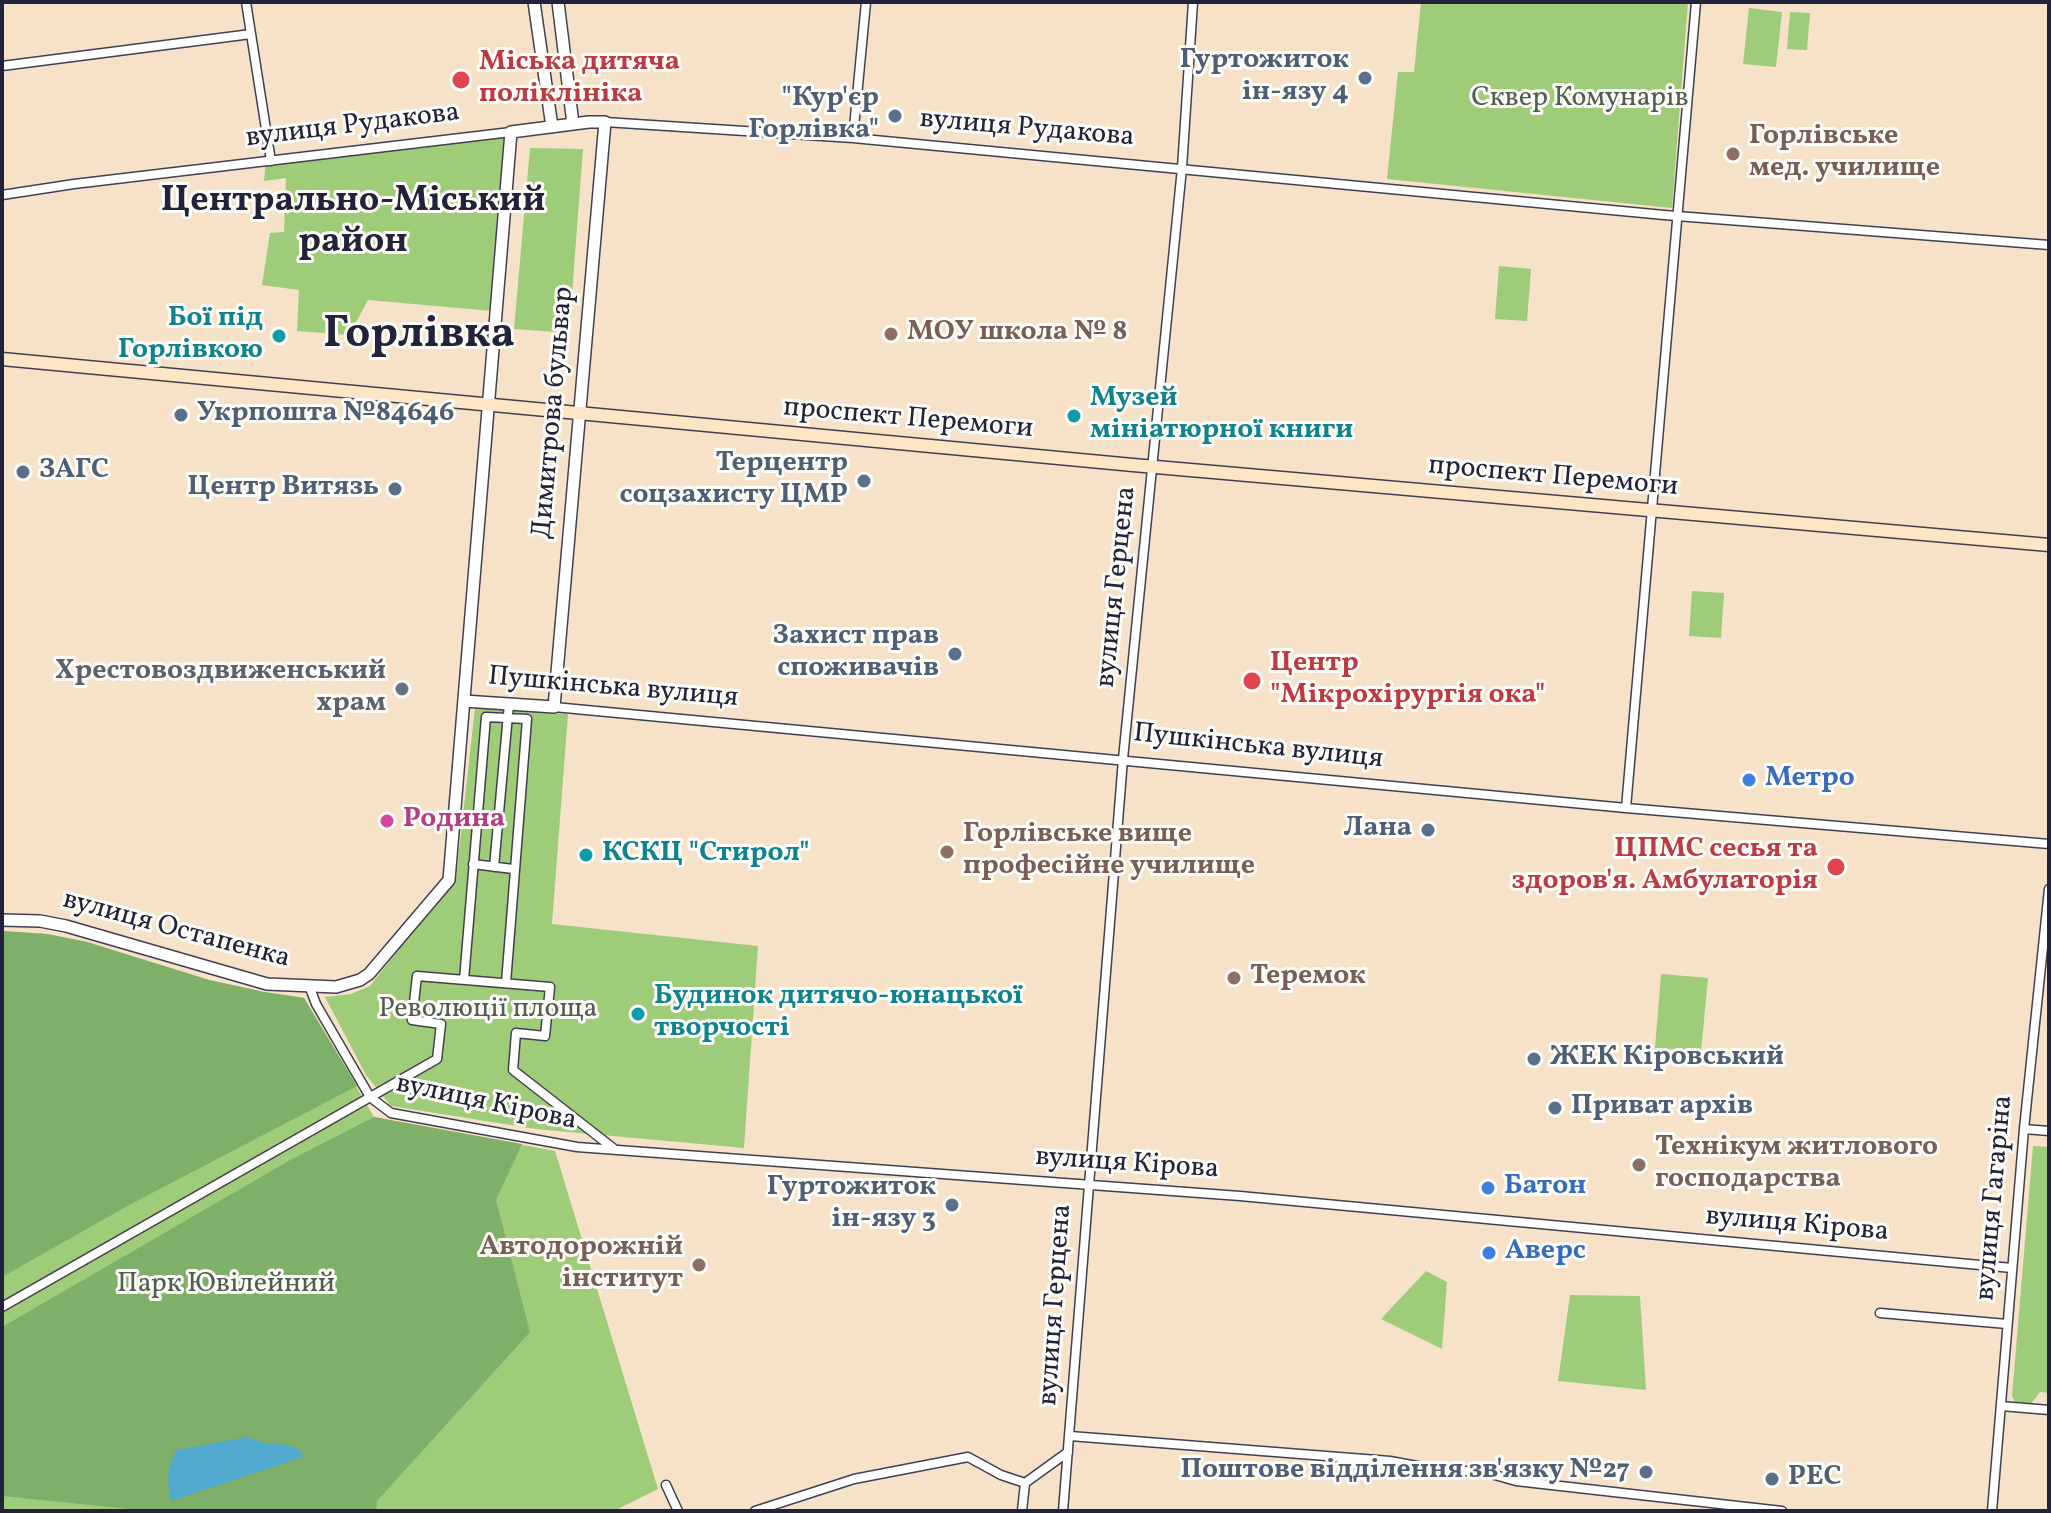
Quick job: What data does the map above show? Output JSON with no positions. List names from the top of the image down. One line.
{"streets":{"main road":["проспект Перемоги"],"street":["вулиця Рудакова","Димитрова бульвар","вулиця Герцена","Пушкінська вулиця","вулиця Остапенка","вулиця Кірова","вулиця Гагаріна"]},"crossings":[["вулиця Рудакова","Димитрова бульвар"],["вулиця Рудакова","вулиця Герцена"],["Димитрова бульвар","проспект Перемоги"],["Димитрова бульвар","Пушкінська вулиця"],["проспект Перемоги","вулиця Герцена"],["вулиця Герцена","Пушкінська вулиця"],["вулиця Герцена","вулиця Кірова"],["Пушкінська вулиця","вулиця Остапенка"],["вулиця Остапенка","вулиця Кірова"],["вулиця Кірова","вулиця Гагаріна"]],"districts":["Центрально-Міський район","Горлівка"],"parks":["Сквер Комунарів","Революції площа","Парк Ювілейний"],"places":["Гуртожиток ін-язу 4","Міська дитяча поліклініка","\"Кур'єр Горлівка\"","Горлівське мед. училище","МОУ школа № 8","Бої під Горлівкою","Укрпошта №84646","Музей мініатюрної книги","ЗАГС","Терцентр соцзахисту ЦМР","Центр Витязь","Захист прав споживачів","Центр \"Мікрохірургія ока\"","Хрестовоздвиженський храм","Метро","Родина","Лана","Горлівське вище професійне училище","КСКЦ \"Стирол\"","ЦПМС сесья та здоров'я. Амбулаторія","Теремок","Будинок дитячо-юнацької творчості","ЖЕК Кіровський","Приват архів","Технікум житлового господарства","Батон","Гуртожиток ін-язу 3","Аверс","Автодорожній інститут","Поштове відділення зв'язку №27","РЕС"]}
